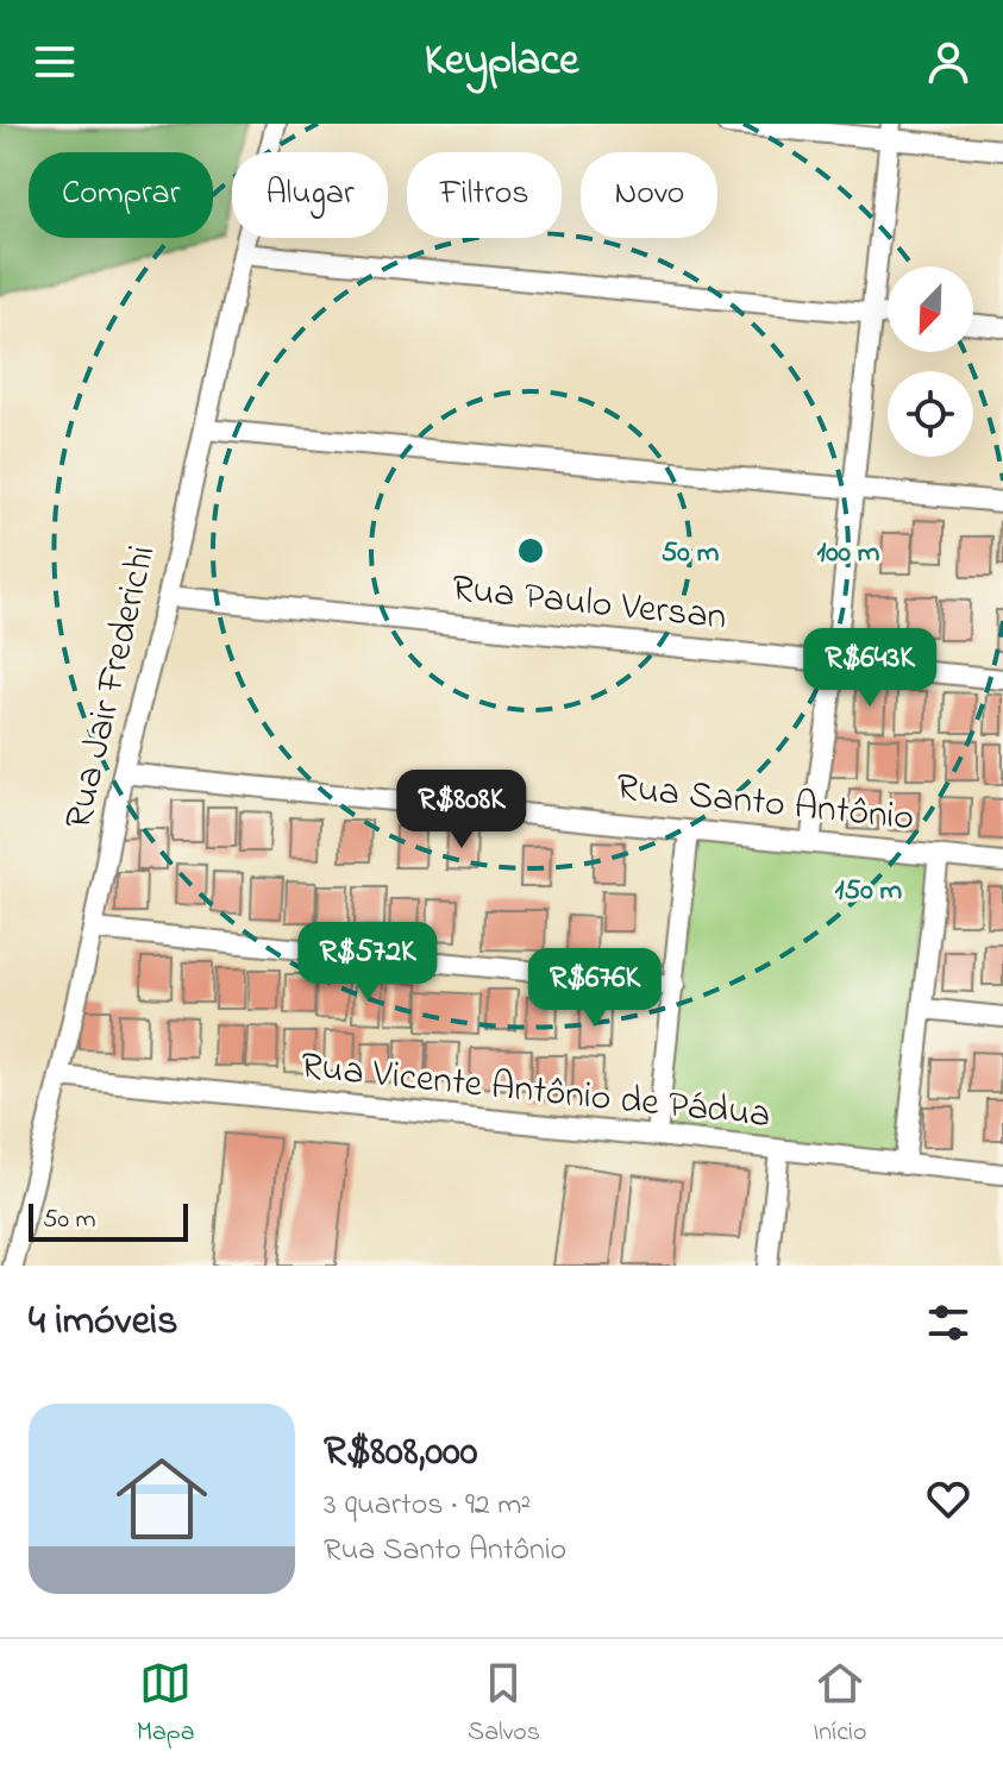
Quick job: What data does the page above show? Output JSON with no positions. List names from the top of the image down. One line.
{"streets":{"street":["Rua Paulo Versan","Rua Jair Frederichi","Rua Santo Antônio","Rua Vicente Antônio de Pádua"]},"crossings":[["Rua Paulo Versan","Rua Jair Frederichi"],["Rua Jair Frederichi","Rua Santo Antônio"],["Rua Jair Frederichi","Rua Vicente Antônio de Pádua"]],"scale_bar":"50 m","north":"bottom left","page":{"header":"Keyplace","chip":["Comprar","Alugar","Filtros","Novo"],"price":["R$643K","R$808K","R$572K","R$676K"],"scale":"50 m","heading":"4 imóveis","list":[{"name":"R$808,000","note":"3 quartos · 92 m² · Rua Santo Antônio"}],"tabs":["Mapa","Salvos","Início"]},"rings":["50 m","100 m","150 m"]}
